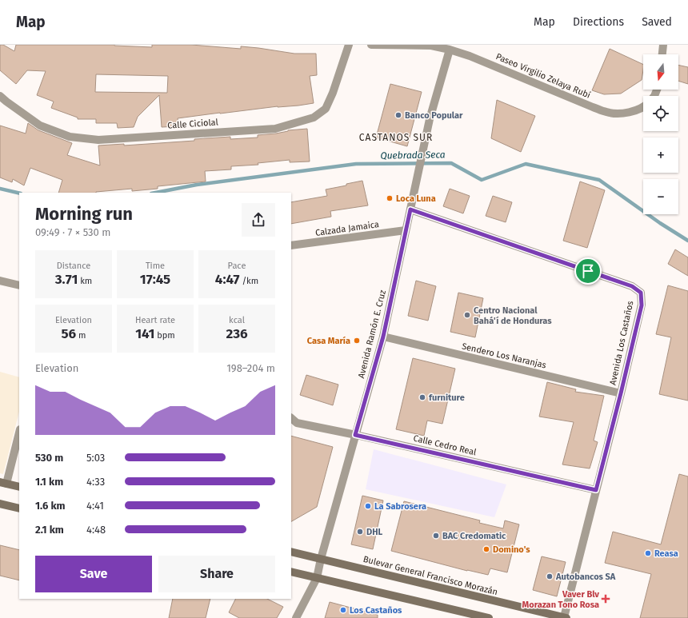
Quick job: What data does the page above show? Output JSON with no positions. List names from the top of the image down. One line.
{"streets":{"main road":["Bulevar General Francisco Morazán"],"street":["Paseo Virgilio Zelaya Rubí","Calle Ciciolal","Calzada Jamaica","Avenida Ramón E. Cruz","Avenida Los Castaños","Sendero Los Naranjas","Calle Cedro Real"]},"crossings":[["Paseo Virgilio Zelaya Rubí","Avenida Ramón E. Cruz"],["Calzada Jamaica","Avenida Ramón E. Cruz"],["Avenida Ramón E. Cruz","Avenida Los Castaños"],["Avenida Ramón E. Cruz","Sendero Los Naranjas"],["Avenida Ramón E. Cruz","Calle Cedro Real"],["Avenida Ramón E. Cruz","Bulevar General Francisco Morazán"],["Avenida Los Castaños","Sendero Los Naranjas"],["Avenida Los Castaños","Calle Cedro Real"],["Avenida Los Castaños","Bulevar General Francisco Morazán"]],"districts":["CASTANOS SUR"],"water":["Quebrada Seca"],"places":{"other":["Banco Popular","Loca Luna","Centro Nacional Bahá'í de Honduras","Casa María","furniture","La Sabrosera","DHL","BAC Credomatic","Domino's","Reasa","Autobancos SA","Los Castaños"],"health":["Vaver Blv Morazan Tono Rosa"]},"north":"bottom","page":{"header":"Map","nav":["Map","Directions","Saved"],"map_buttons":["+","−"],"heading":["Morning run","09:49 · 7 × 530 m"],"stats":[["Distance","3.71 km"],["Time","17:45"],["Pace","4:47 /km"],["Elevation","56 m"],["Heart rate","141 bpm"],["kcal","236"]],"chart":["Elevation","198–204 m"],"list":[{"name":"530 m","note":"5:03"},{"name":"1.1 km","note":"4:33"},{"name":"1.6 km","note":"4:41"},{"name":"2.1 km","note":"4:48"}],"buttons":["Save","Share"]}}
